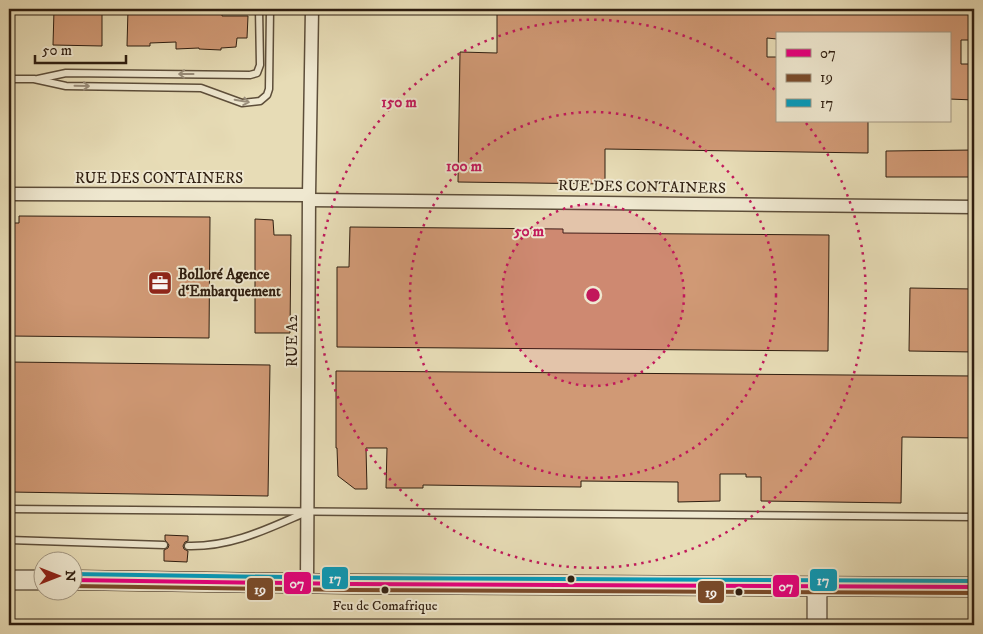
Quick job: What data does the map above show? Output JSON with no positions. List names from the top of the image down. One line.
{"streets":{"street":["RUE DES CONTAINERS","RUE A2"]},"crossings":[["RUE DES CONTAINERS","RUE A2"]],"places":{"office":["Bolloré Agence d‘Embarquement"],"other":["Feu de Comafrique"]},"lines":["transit line 17","transit line 07","transit line 19"],"legend":["07","19","17"],"scale_bar":"50 m","north":"right","rings":["150 m","100 m","50 m"]}
